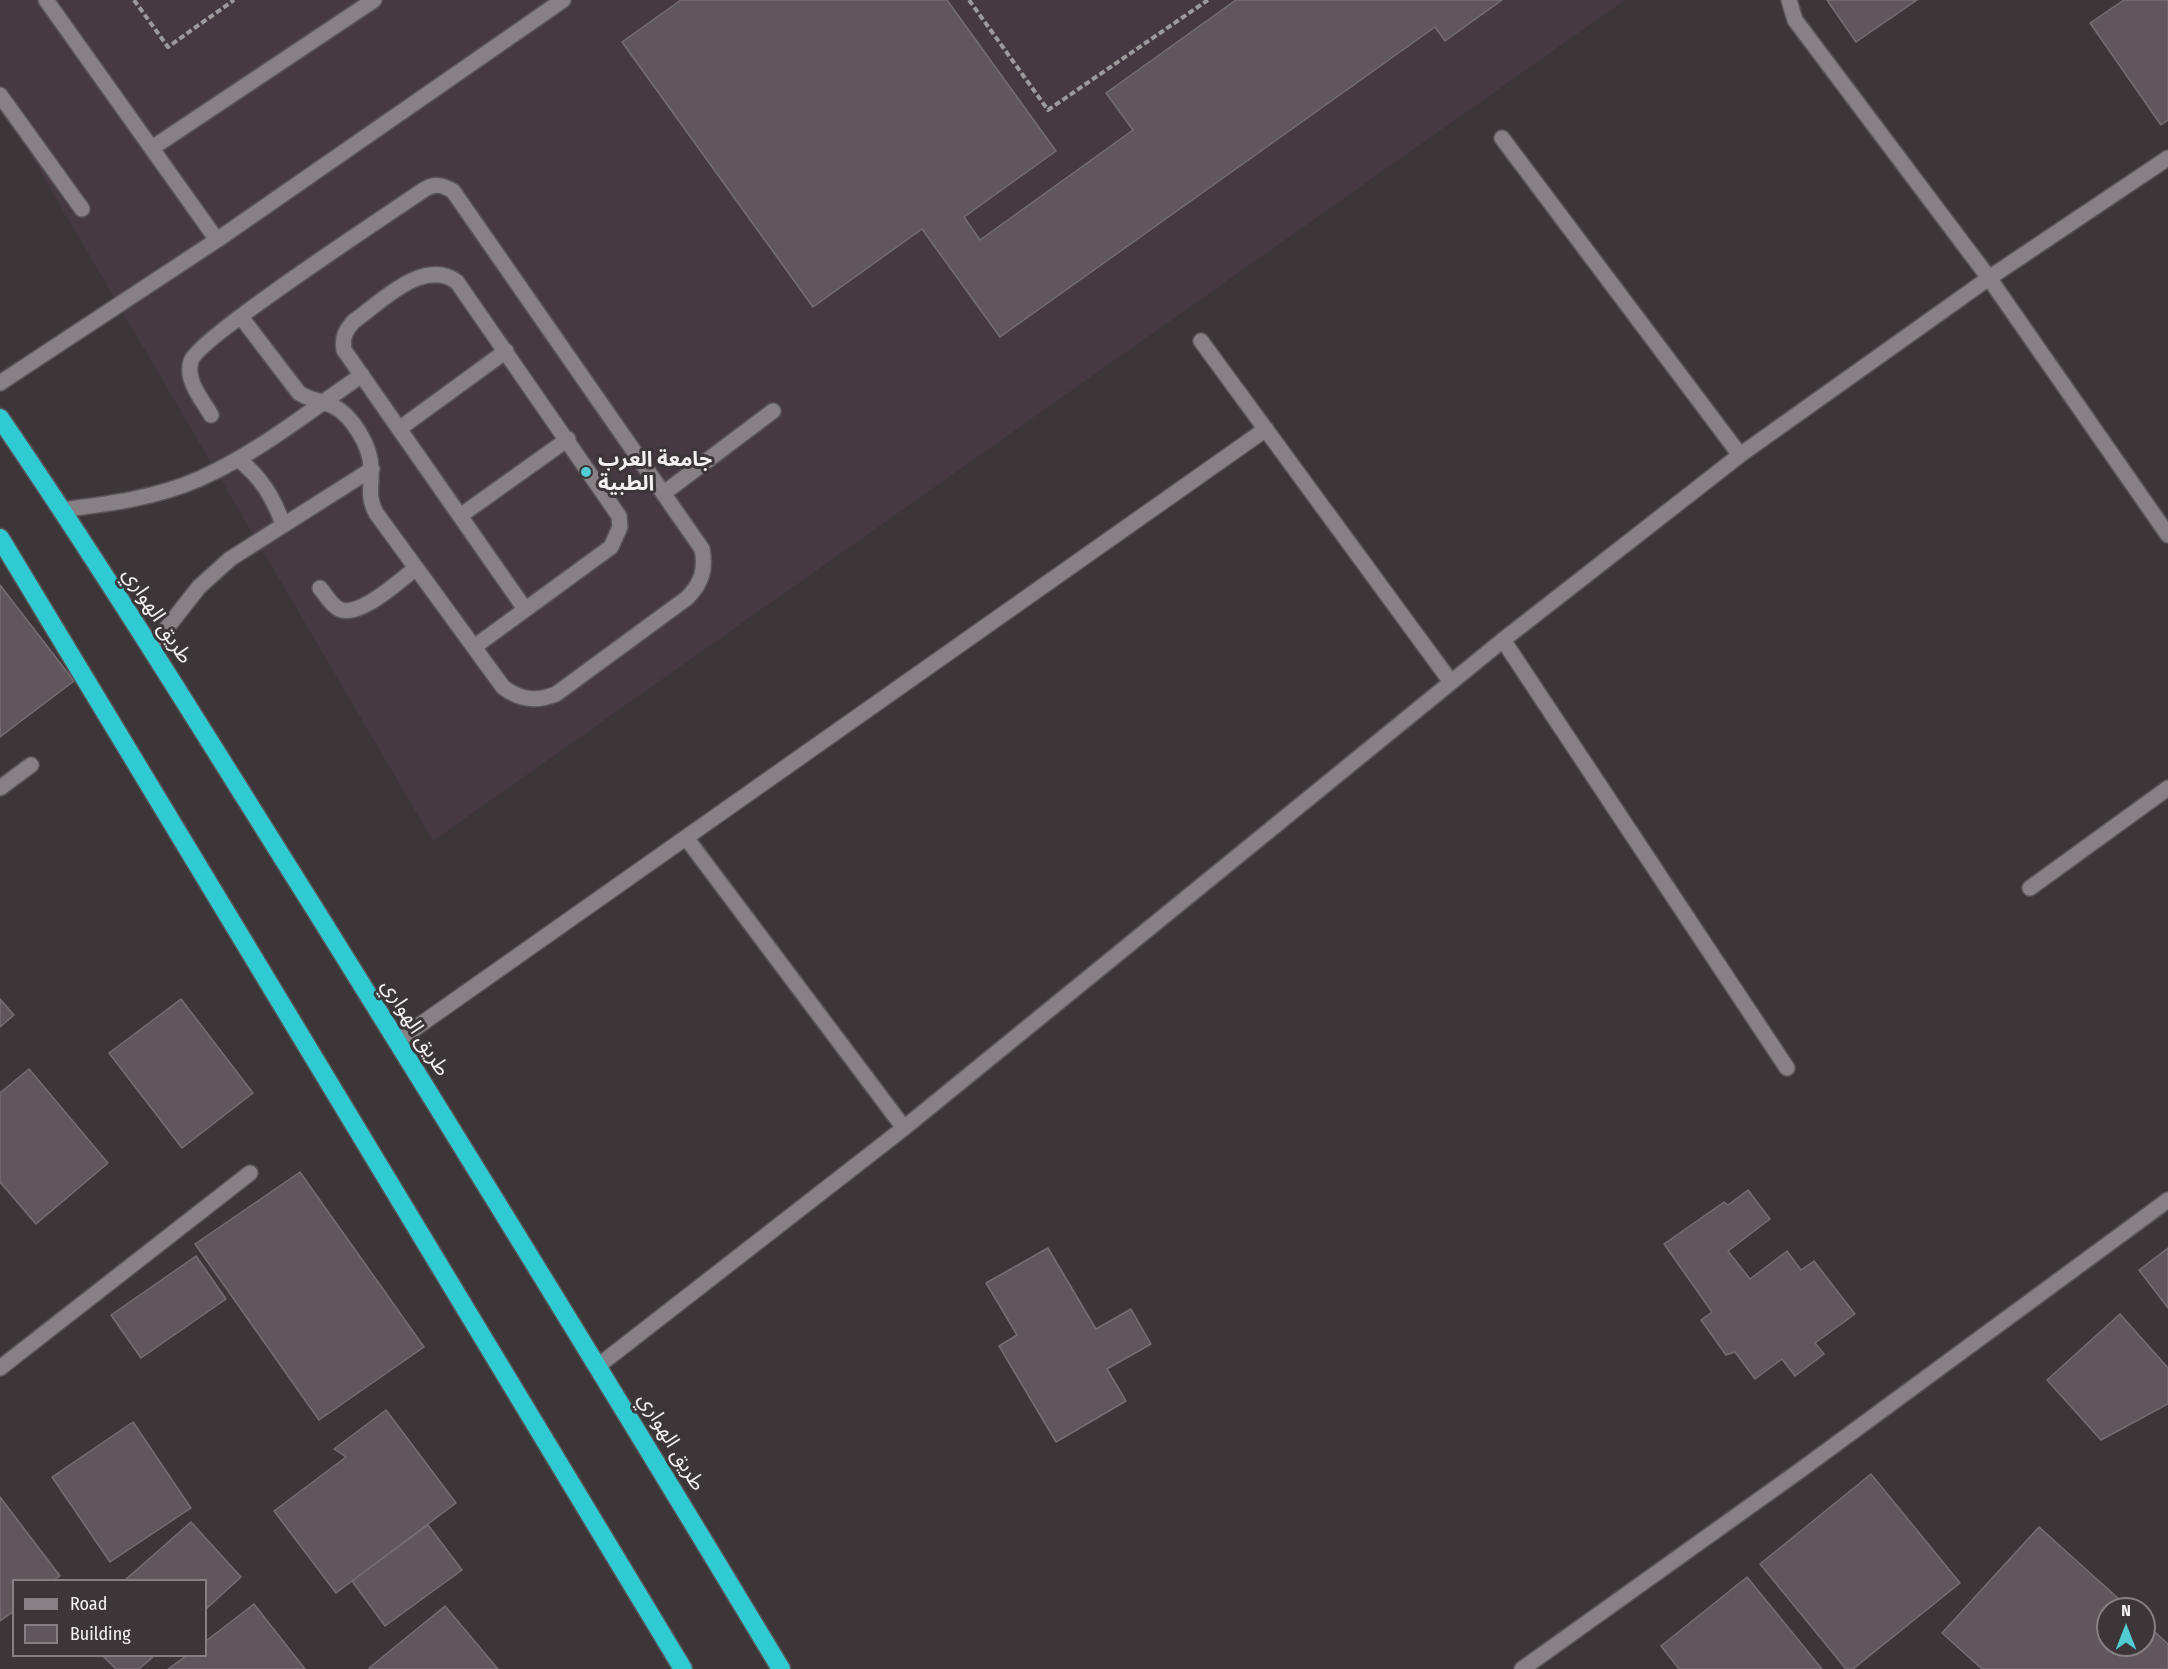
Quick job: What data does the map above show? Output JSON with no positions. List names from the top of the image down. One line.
{"streets":{"highway":["طريق الهواري"]},"places":["جامعة العرب الطبية"],"legend":["Road","Building"],"north":"top"}
